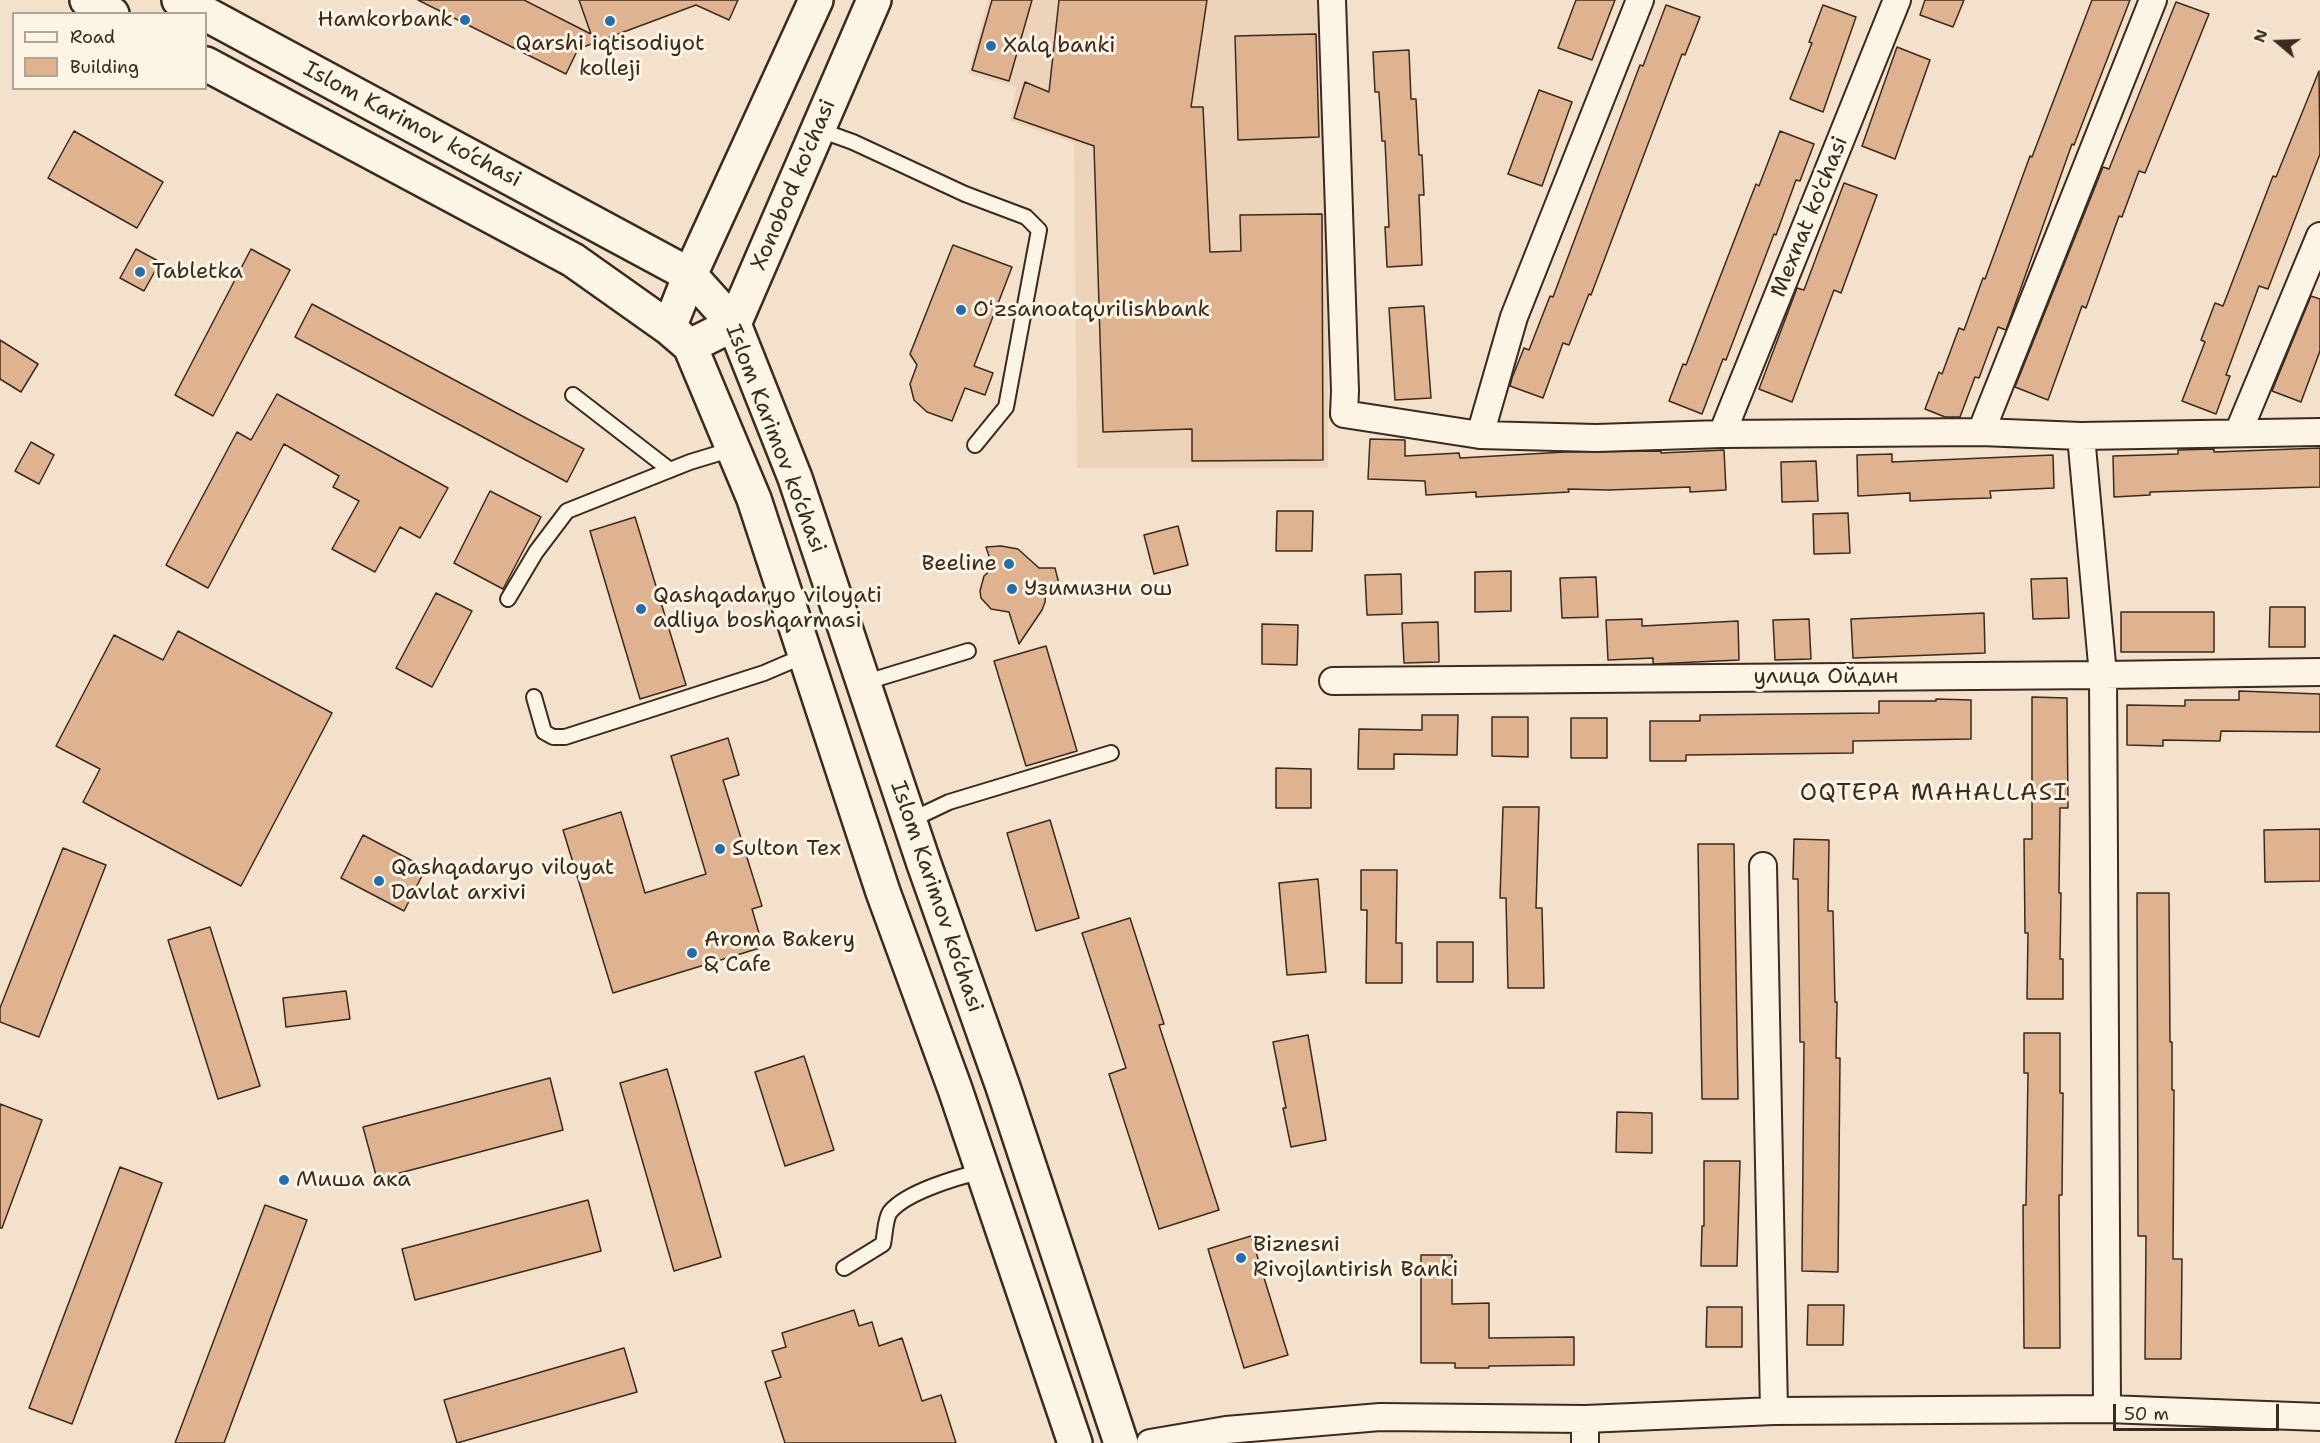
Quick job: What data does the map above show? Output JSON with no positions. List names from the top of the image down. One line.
{"streets":{"main road":["Islom Karimov ko‘chasi","Xonobod ko'chasi"],"street":["Mexnat ko'chasi","улица Ойдин"]},"crossings":[["Islom Karimov ko‘chasi","Xonobod ko'chasi"]],"districts":["OQTEPA MAHALLASI"],"places":["Hamkorbank","Qarshi iqtisodiyot kolleji","Xalq banki","Tabletka","Oʻzsanoatqurilishbank","Beeline","Узимизни ош","Qashqadaryo viloyati adliya boshqarmasi","Sulton Tex","Qashqadaryo viloyat Davlat arxivi","Aroma Bakery & Cafe","Миша ака","Biznesni Rivojlantirish Banki"],"legend":["Road","Building"],"scale_bar":"50 m","north":"left"}
